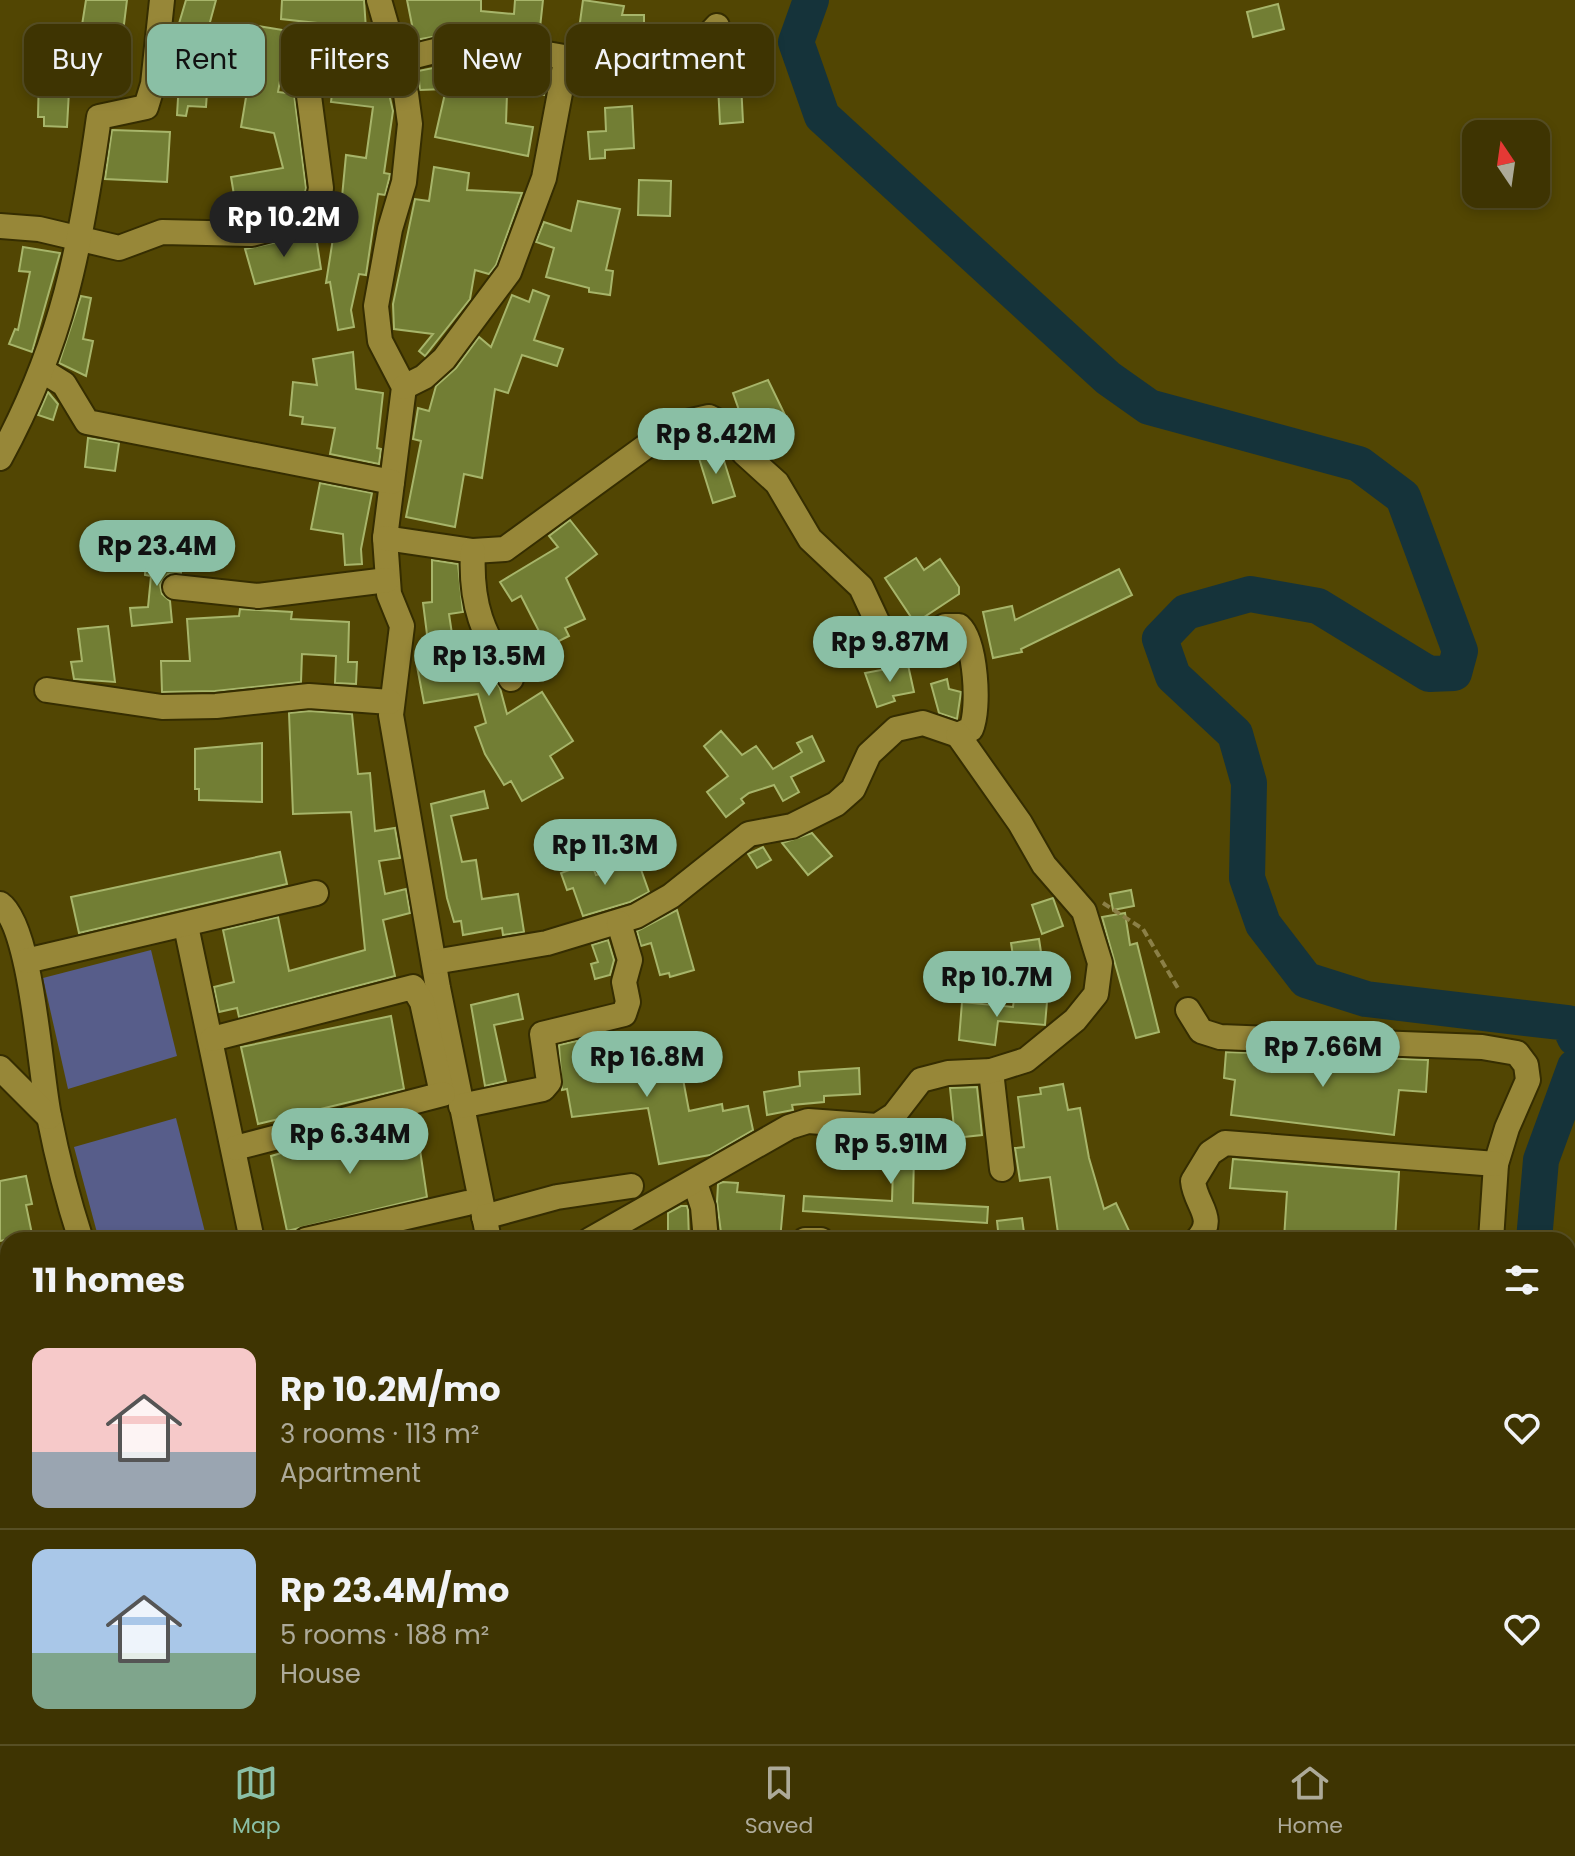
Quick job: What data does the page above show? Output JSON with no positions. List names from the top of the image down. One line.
{"north":"top","page":{"chip":["Buy","Rent","Filters","New","Apartment"],"price":["Rp 10.2M","Rp 8.42M","Rp 23.4M","Rp 9.87M","Rp 13.5M","Rp 11.3M","Rp 10.7M","Rp 7.66M","Rp 16.8M","Rp 6.34M","Rp 5.91M"],"heading":"11 homes","list":[{"name":"Rp 10.2M/mo","note":"3 rooms · 113 m² · Apartment"},{"name":"Rp 23.4M/mo","note":"5 rooms · 188 m² · House"}],"tabs":["Map","Saved","Home"]}}
